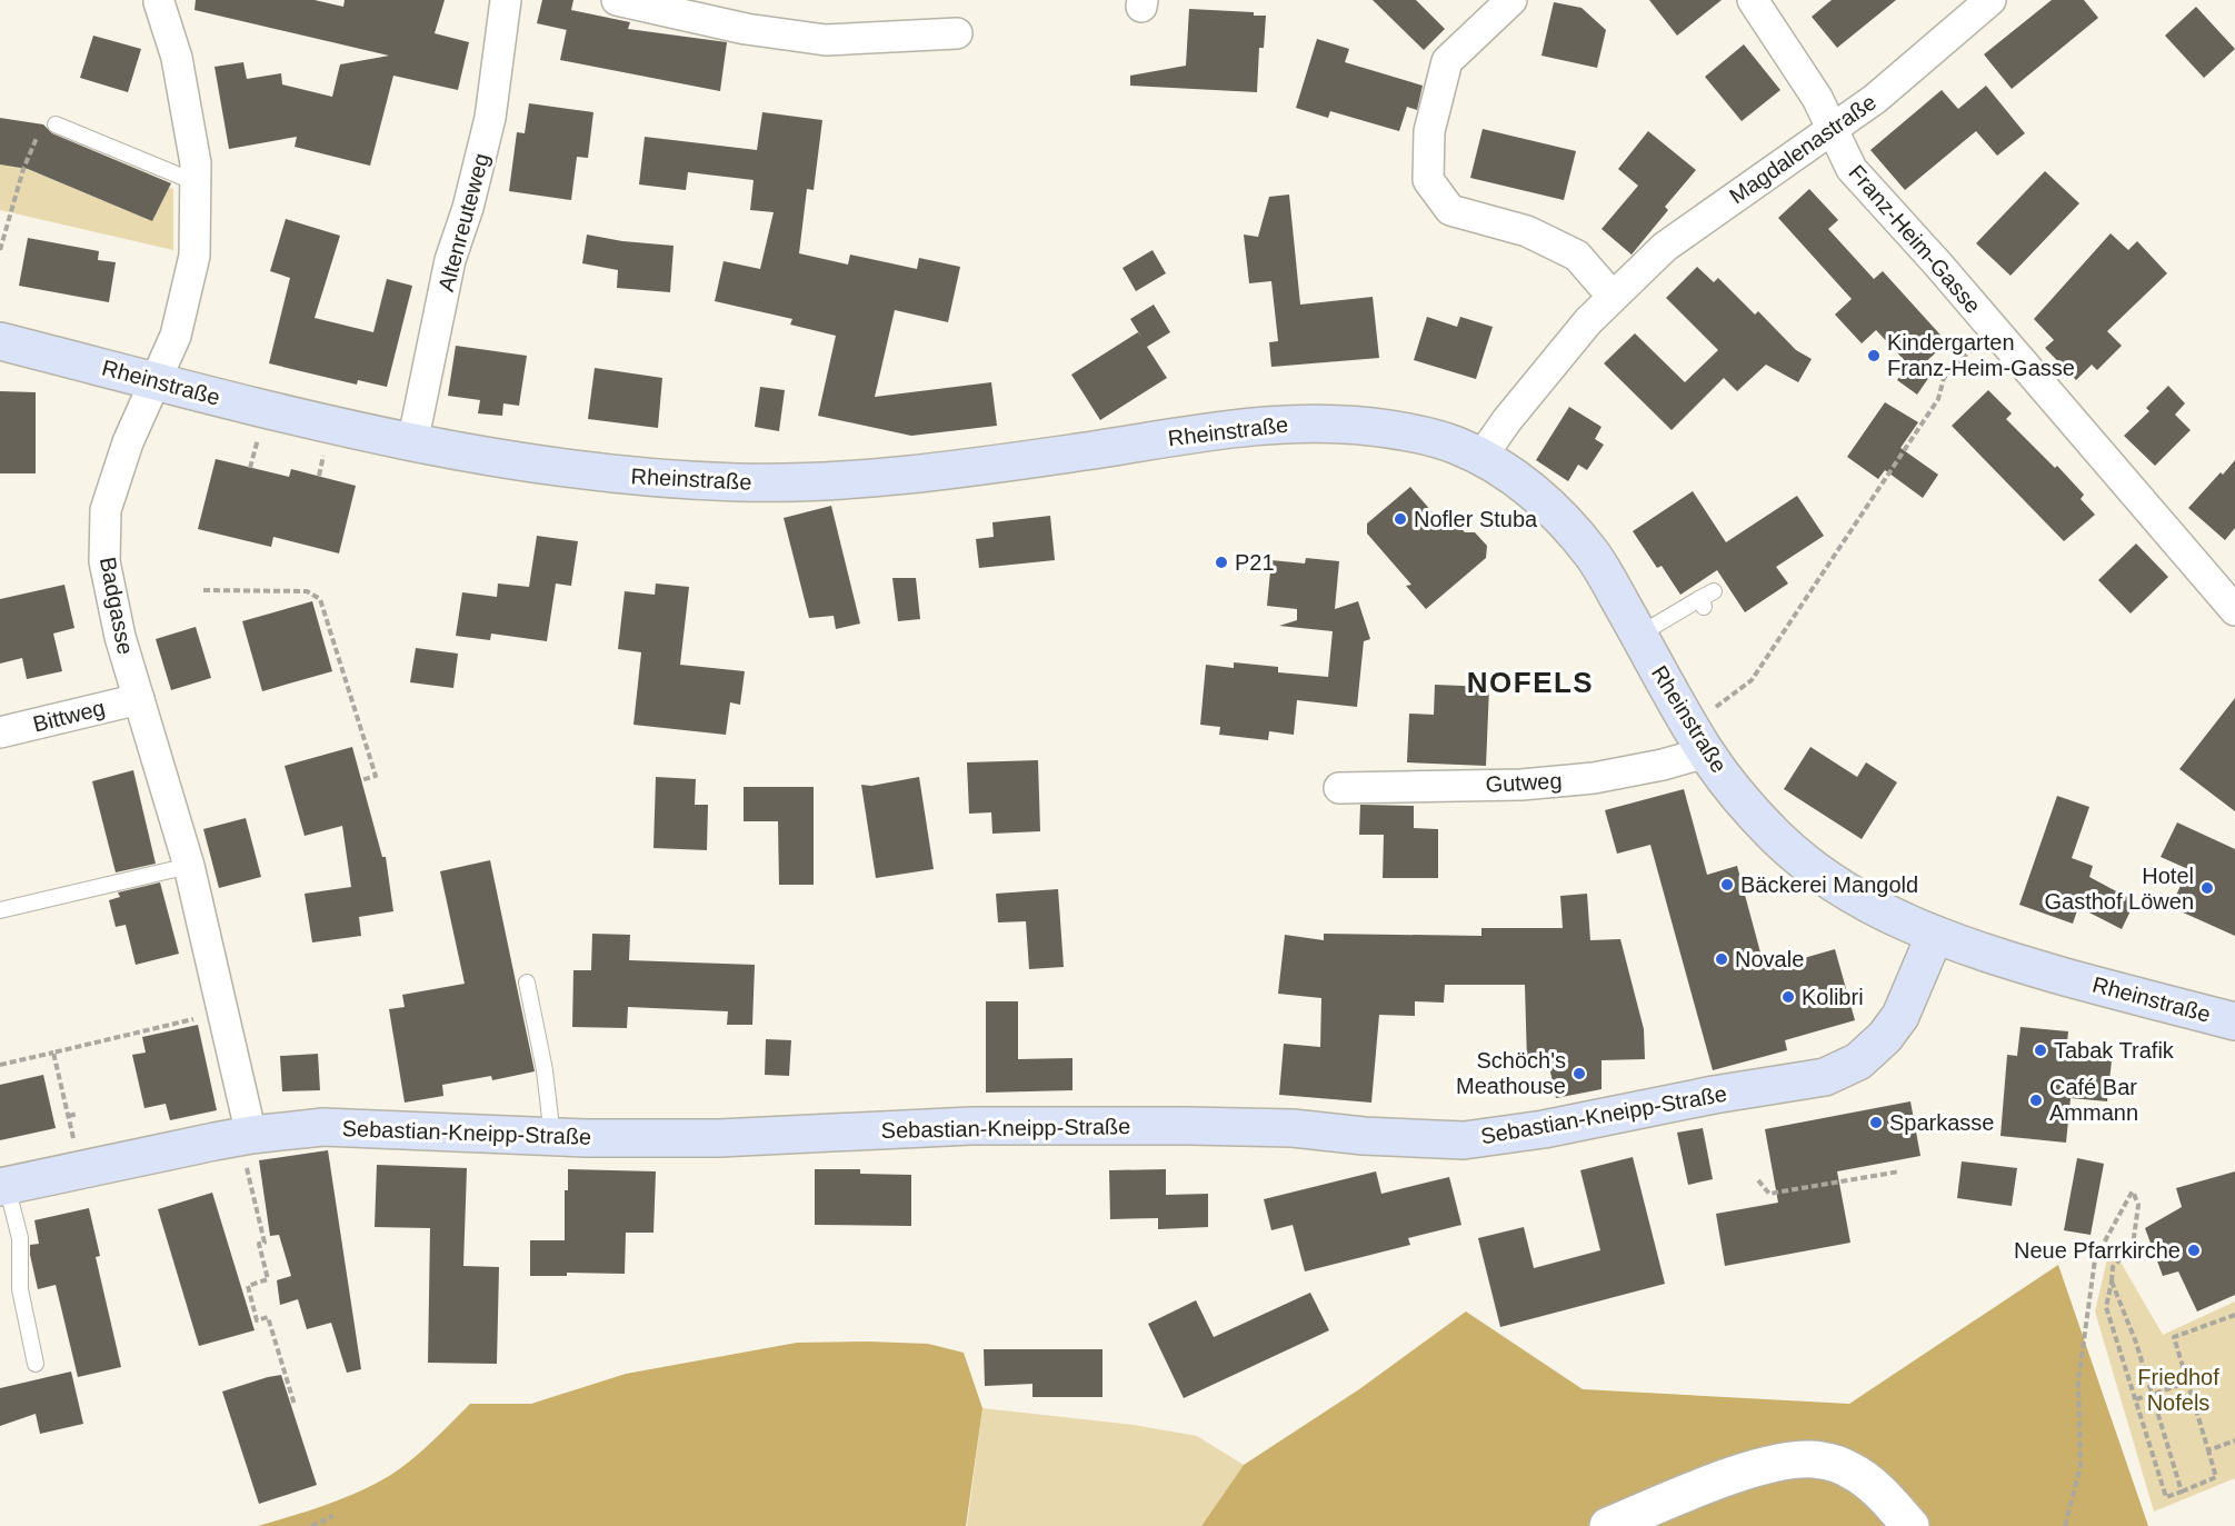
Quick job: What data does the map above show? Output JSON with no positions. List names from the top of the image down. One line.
{"streets":{"main road":["Rheinstraße","Sebastian-Kneipp-Straße"],"street":["Magdalenastraße","Altenreuteweg","Franz-Heim-Gasse","Badgasse","Bittweg","Gutweg"]},"crossings":[["Magdalenastraße","Franz-Heim-Gasse"],["Magdalenastraße","Rheinstraße"],["Altenreuteweg","Rheinstraße"],["Rheinstraße","Badgasse"],["Rheinstraße","Gutweg"],["Rheinstraße","Sebastian-Kneipp-Straße"],["Badgasse","Bittweg"],["Badgasse","Sebastian-Kneipp-Straße"]],"districts":["NOFELS"],"parks":["Friedhof Nofels"],"places":["Kindergarten Franz-Heim-Gasse","Nofler Stuba","P21","Bäckerei Mangold","Hotel Gasthof Löwen","Novale","Kolibri","Tabak Trafik","Schöch's Meathouse","Café Bar Ammann","Sparkasse","Neue Pfarrkirche"]}
